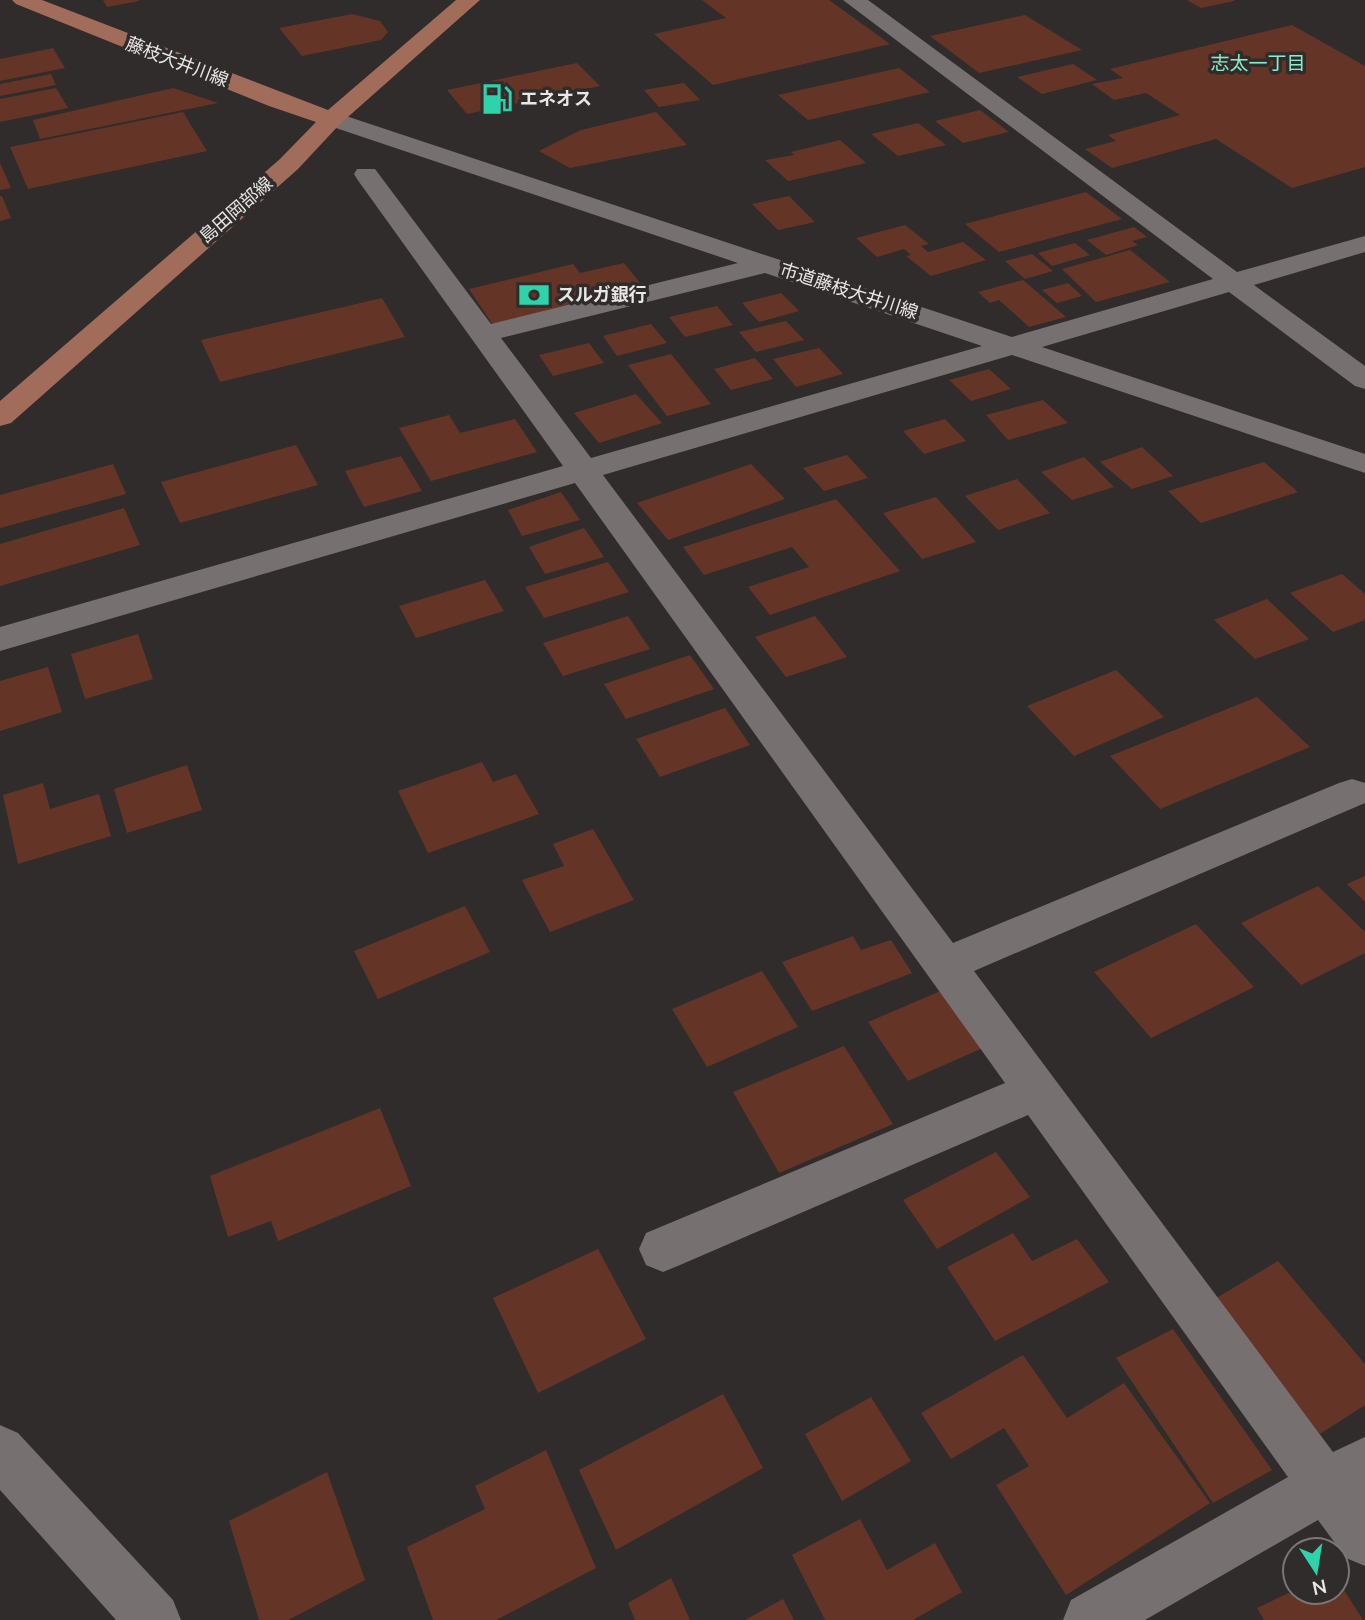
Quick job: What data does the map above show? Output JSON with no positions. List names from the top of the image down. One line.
{"streets":{"main road":["藤枝大井川線","島田岡部線"],"street":["市道藤枝大井川線"]},"crossings":[["藤枝大井川線","島田岡部線"],["藤枝大井川線","市道藤枝大井川線"],["島田岡部線","市道藤枝大井川線"]],"districts":["志太一丁目"],"places":{"fuel station":["エネオス"],"bank":["スルガ銀行"]},"north":"bottom"}
